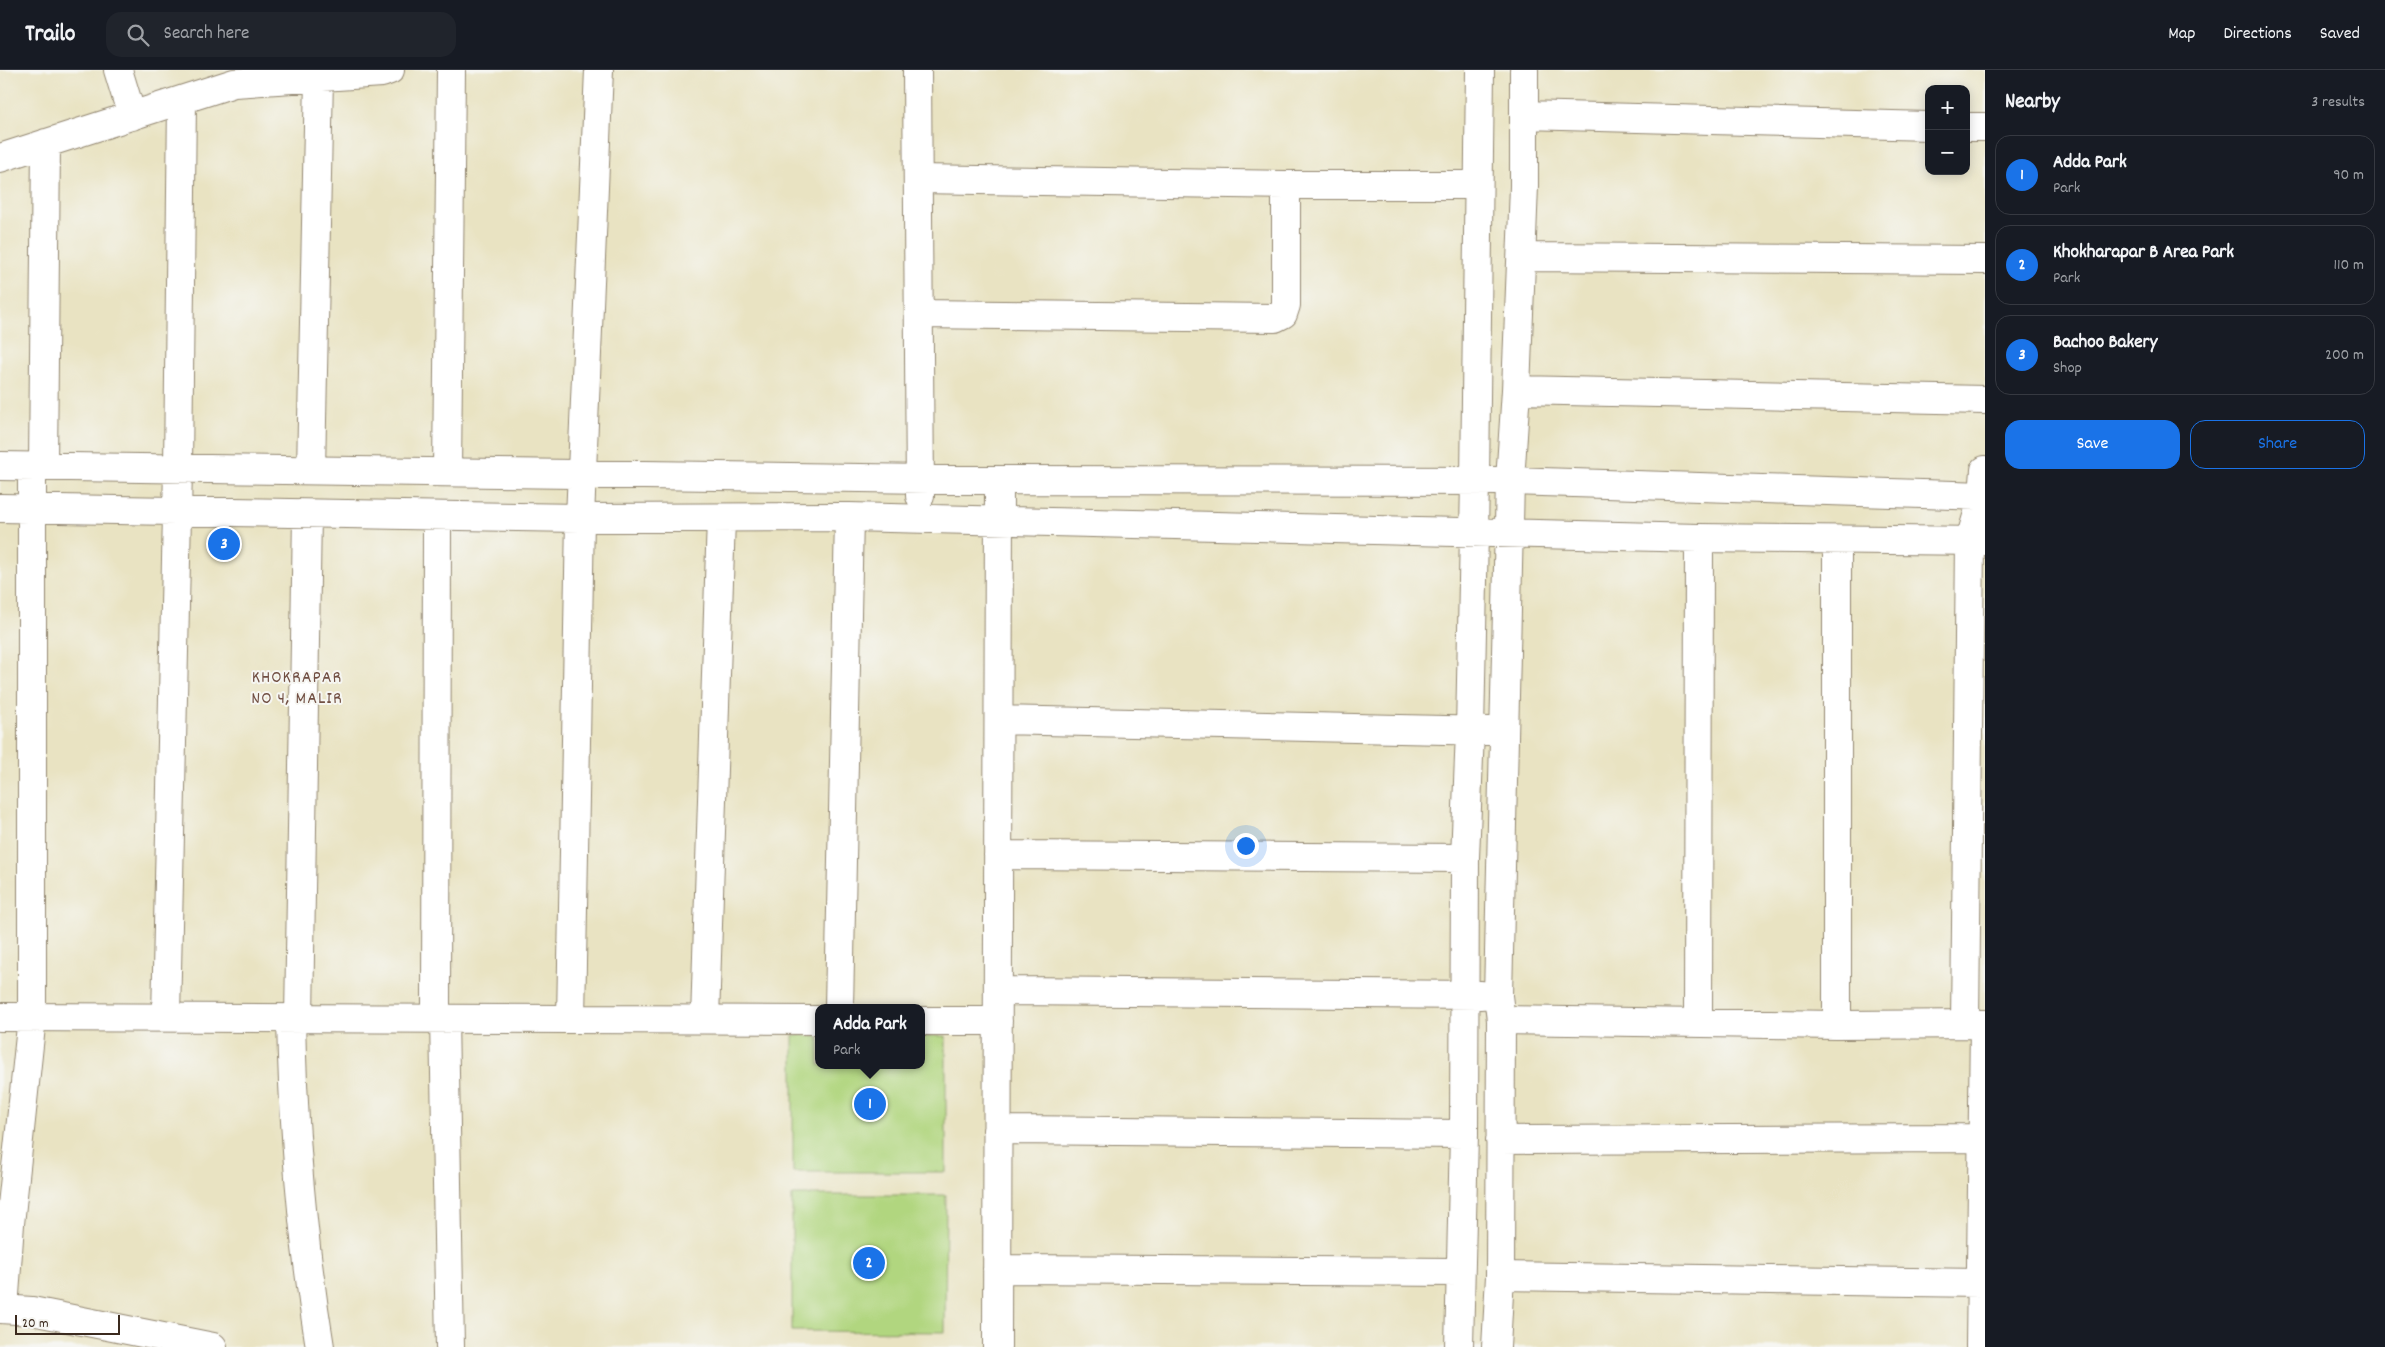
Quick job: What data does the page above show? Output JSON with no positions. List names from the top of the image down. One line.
{"districts":["KHOKRAPAR NO 4, MALIR"],"scale_bar":"20 m","page":{"header":"Trailo","search":"Search here","nav":["Map","Directions","Saved"],"heading":["Nearby","3 results"],"map_buttons":["+","−"],"list":[{"mark":"1","name":"Adda Park","note":"Park","value":"90 m"},{"mark":"2","name":"Khokharapar B Area Park","note":"Park","value":"110 m"},{"mark":"3","name":"Bachoo Bakery","note":"Shop","value":"200 m"}],"buttons":["Save","Share"],"pins":["3","1","2"],"popup":["Adda Park","Park"],"scale":"20 m"}}
